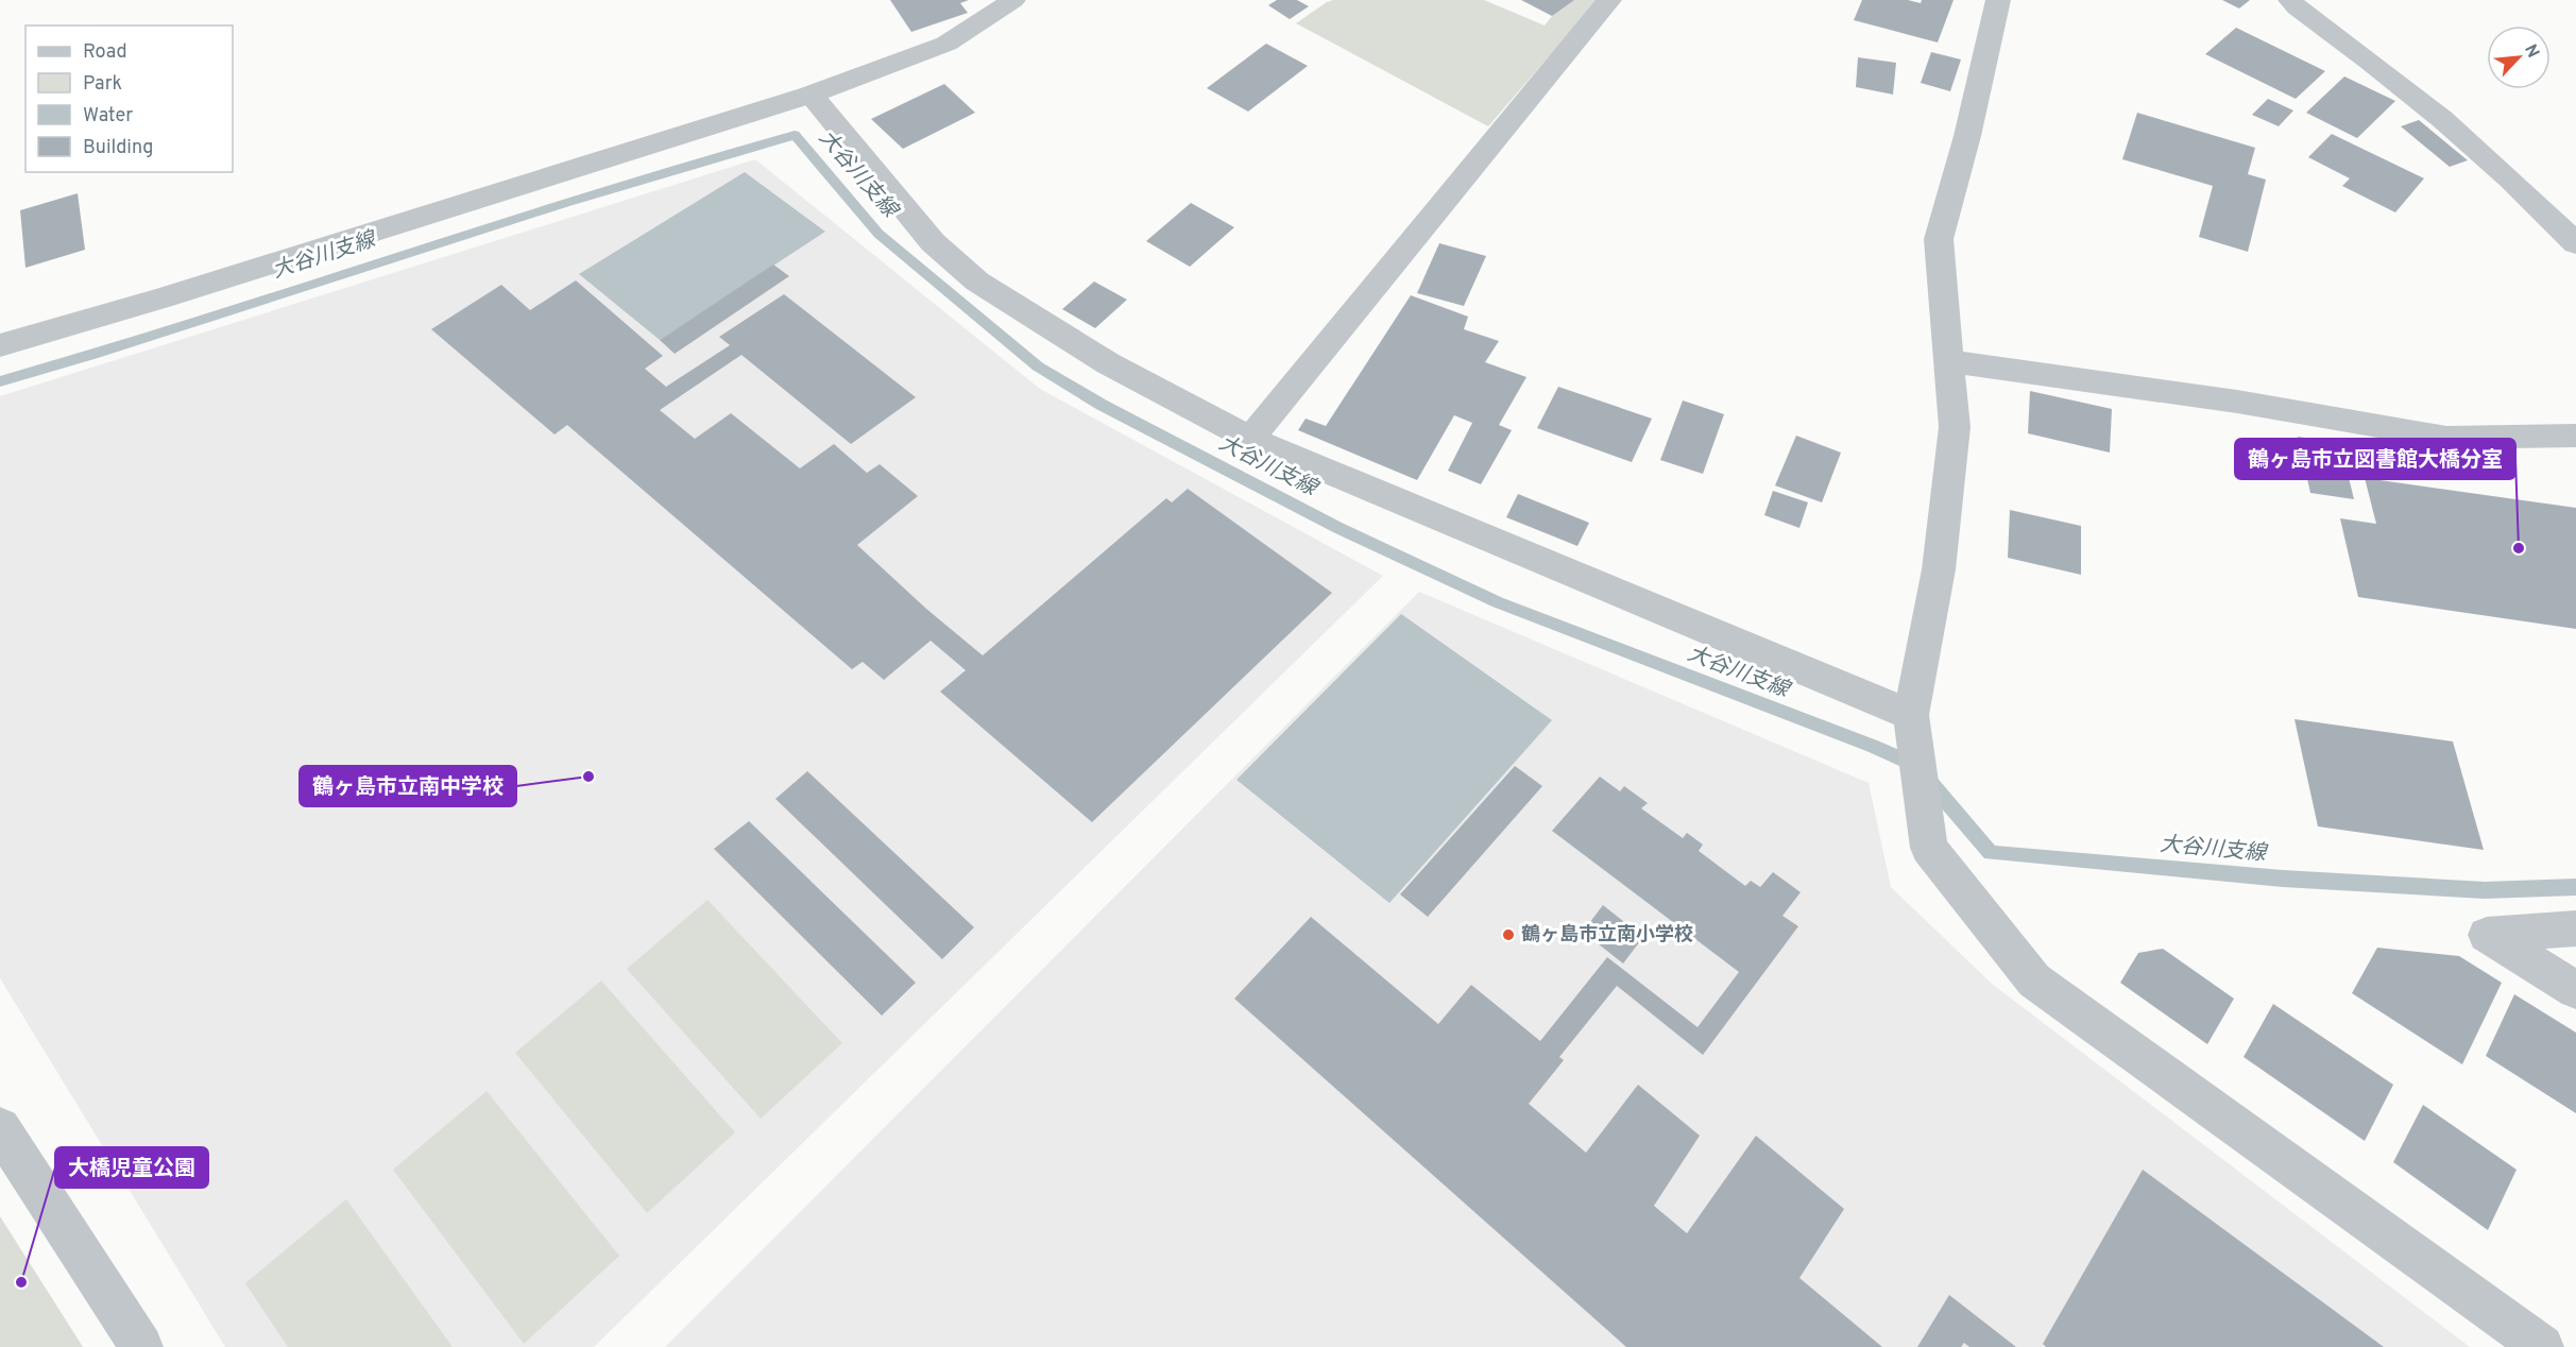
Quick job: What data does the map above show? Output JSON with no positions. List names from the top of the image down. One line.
{"water":["大谷川支線"],"places":["鶴ヶ島市立図書館大橋分室","鶴ヶ島市立南中学校","鶴ヶ島市立南小学校","大橋児童公園"],"legend":["Road","Park","Water","Building"],"north":"top right"}
